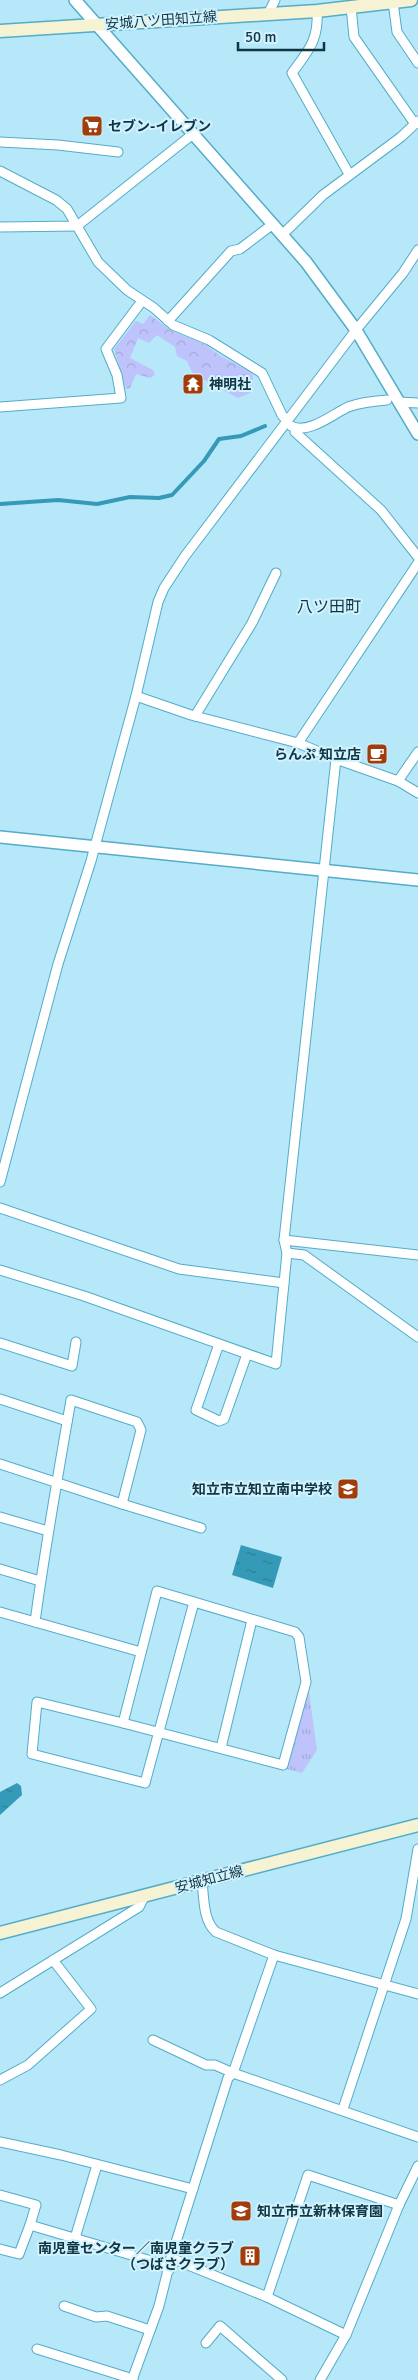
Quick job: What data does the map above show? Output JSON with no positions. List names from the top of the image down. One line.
{"streets":{"main road":["安城八ツ田知立線","安城知立線"]},"districts":["八ツ田町"],"places":{"supermarket":["セブン-イレブン"],"temple":["神明社"],"cafe":["らんぷ 知立店"],"school or university":["知立市立知立南中学校","知立市立新林保育園"],"building":["南児童センター／南児童クラブ （つばさクラブ）"]},"scale_bar":"50 m"}
